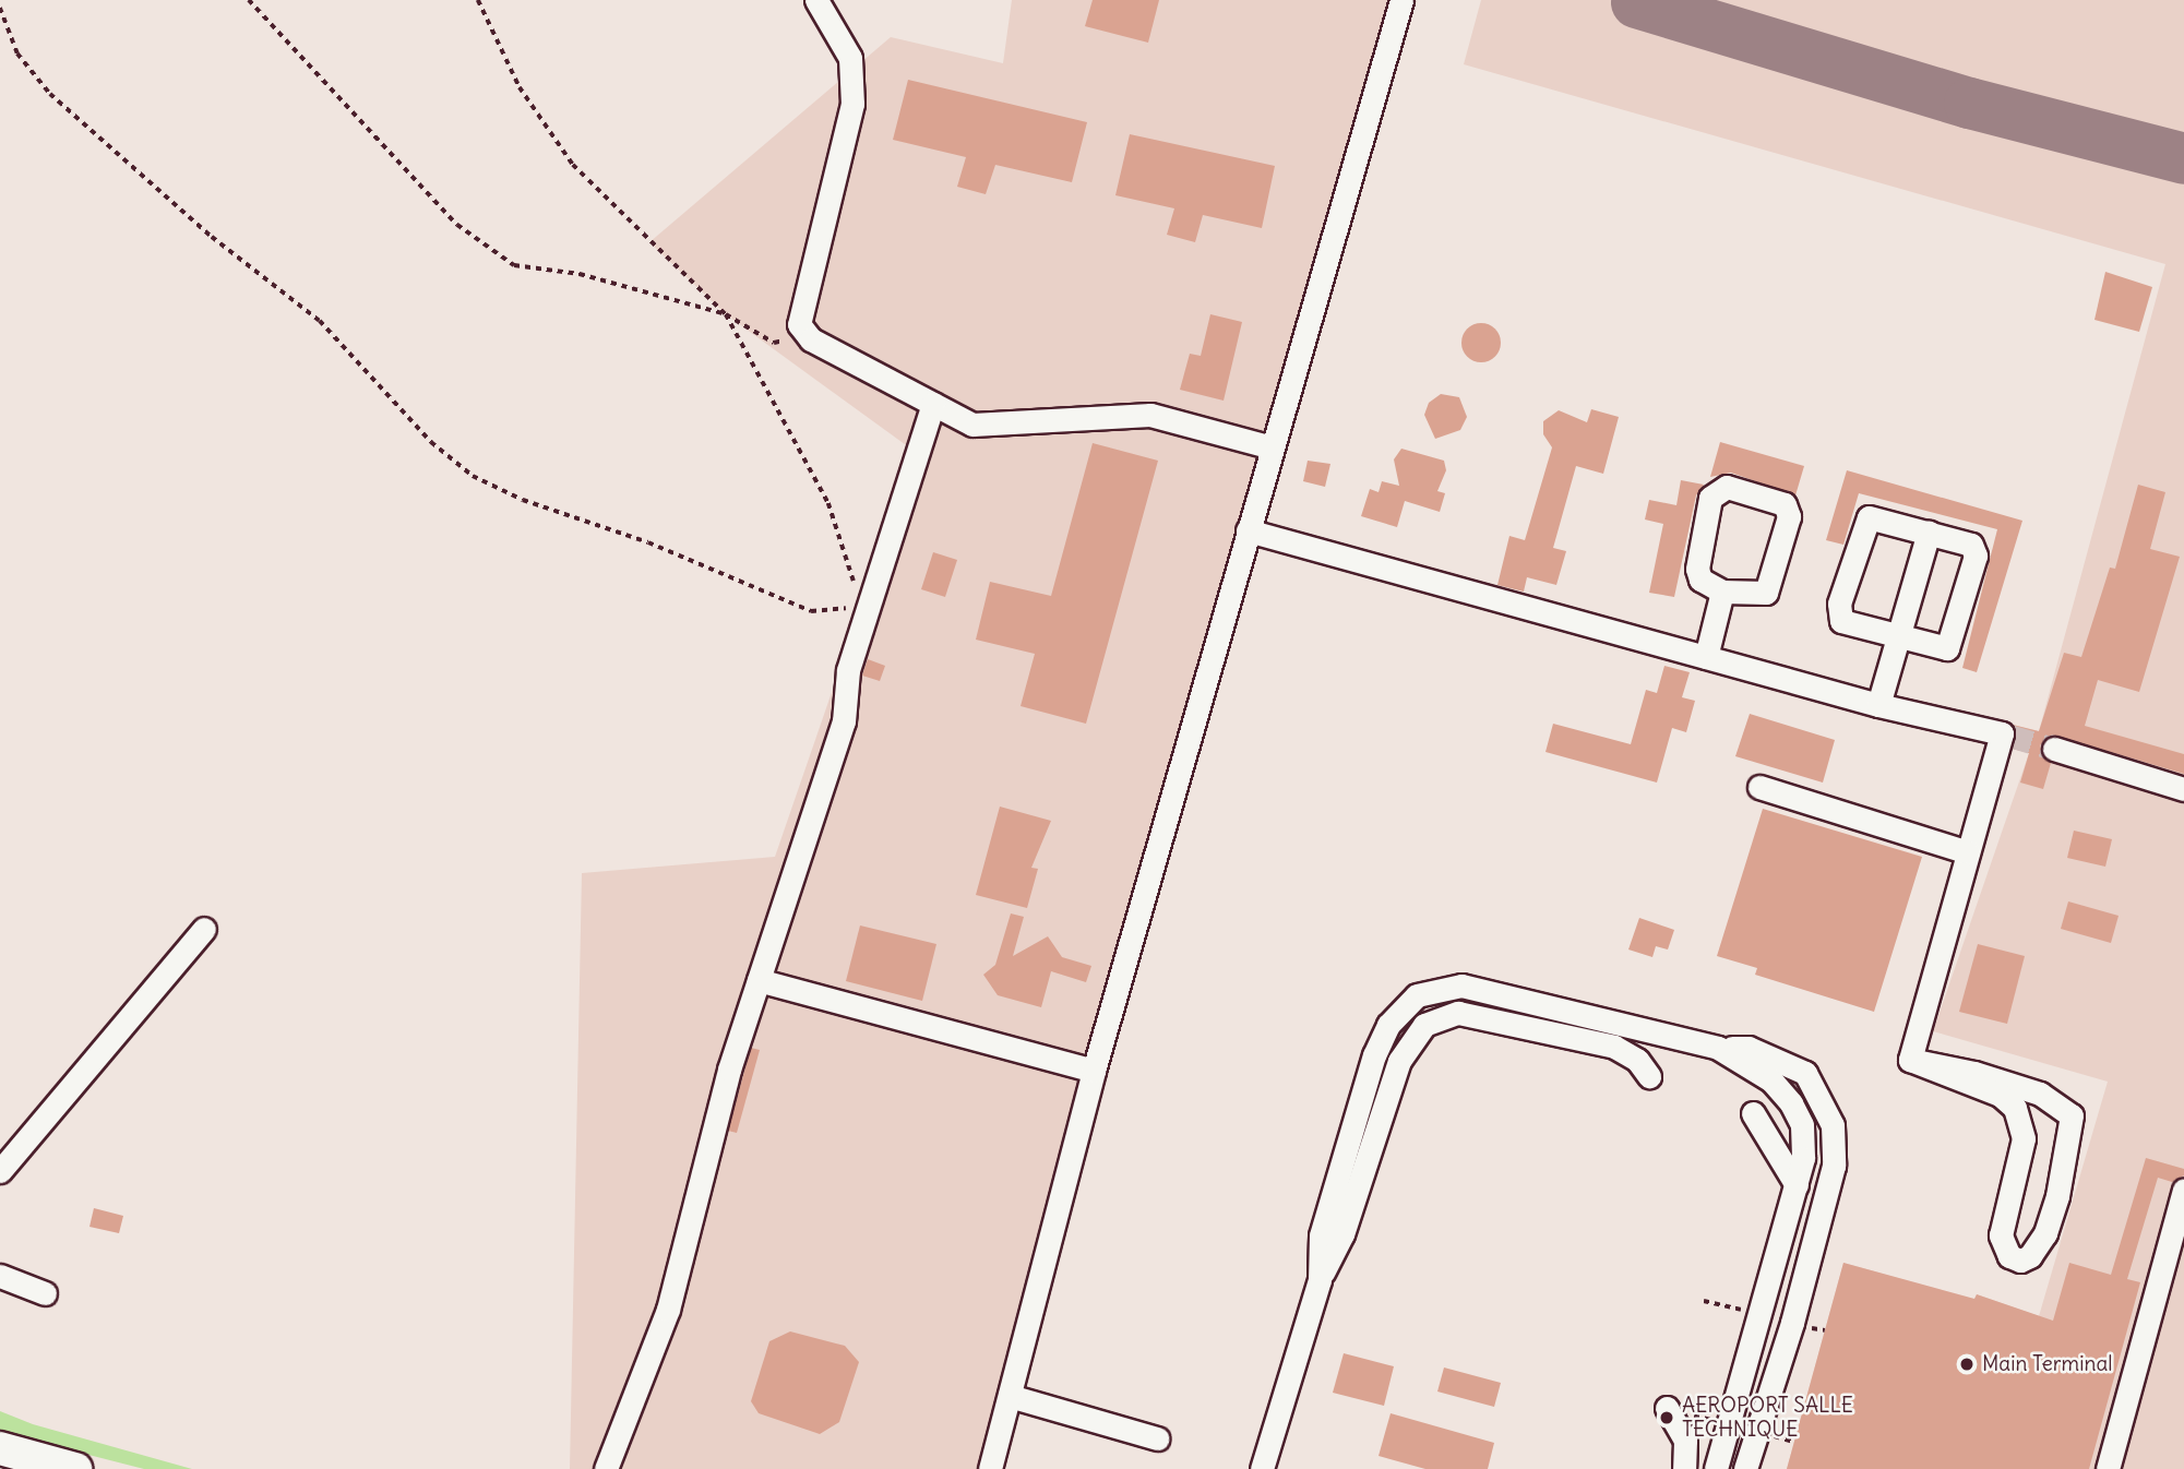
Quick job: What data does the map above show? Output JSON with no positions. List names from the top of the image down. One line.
{"places":["Main Terminal","AEROPORT SALLE TECHNIQUE"]}
